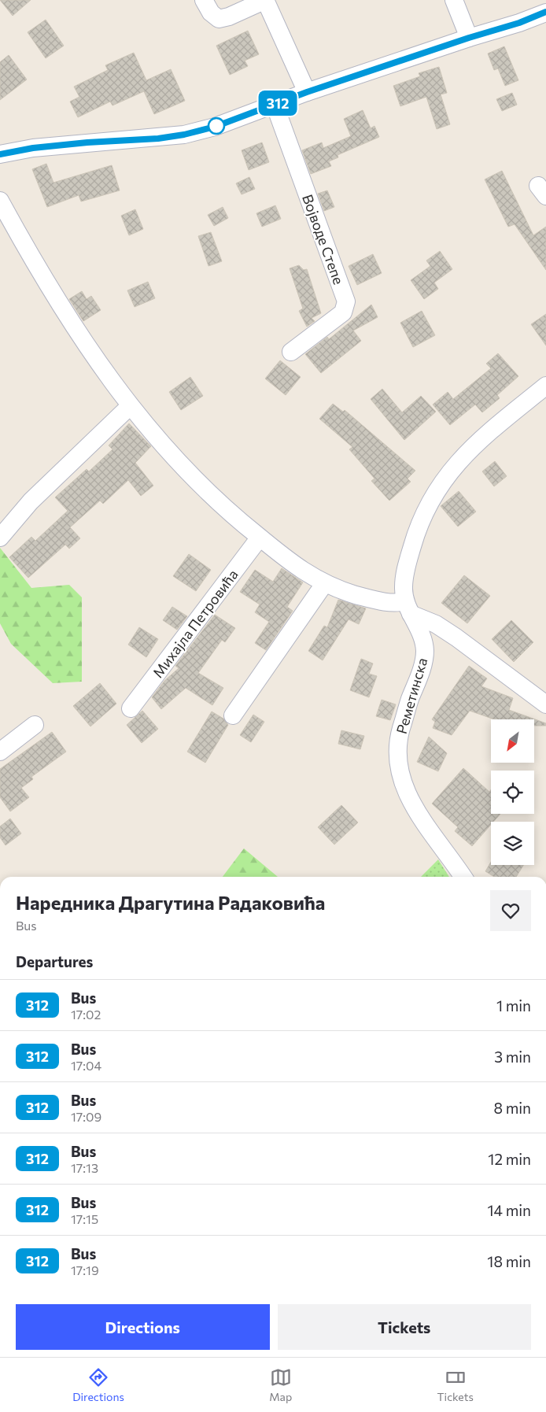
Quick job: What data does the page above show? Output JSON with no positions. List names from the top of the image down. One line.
{"streets":{"street":["Војводе Степе","Михајла Петровића","Реметинска"]},"lines":["bus line 312"],"north":"bottom left","page":{"on_map":"312","heading":[["Наредника Драгутина Радаковића","Bus"],"Departures"],"list":[{"mark":"312","name":"Bus","note":"17:02","value":"1 min"},{"mark":"312","name":"Bus","note":"17:04","value":"3 min"},{"mark":"312","name":"Bus","note":"17:09","value":"8 min"},{"mark":"312","name":"Bus","note":"17:13","value":"12 min"},{"mark":"312","name":"Bus","note":"17:15","value":"14 min"},{"mark":"312","name":"Bus","note":"17:19","value":"18 min"}],"buttons":["Directions","Tickets"],"tabs":["Directions","Map","Tickets"]}}
